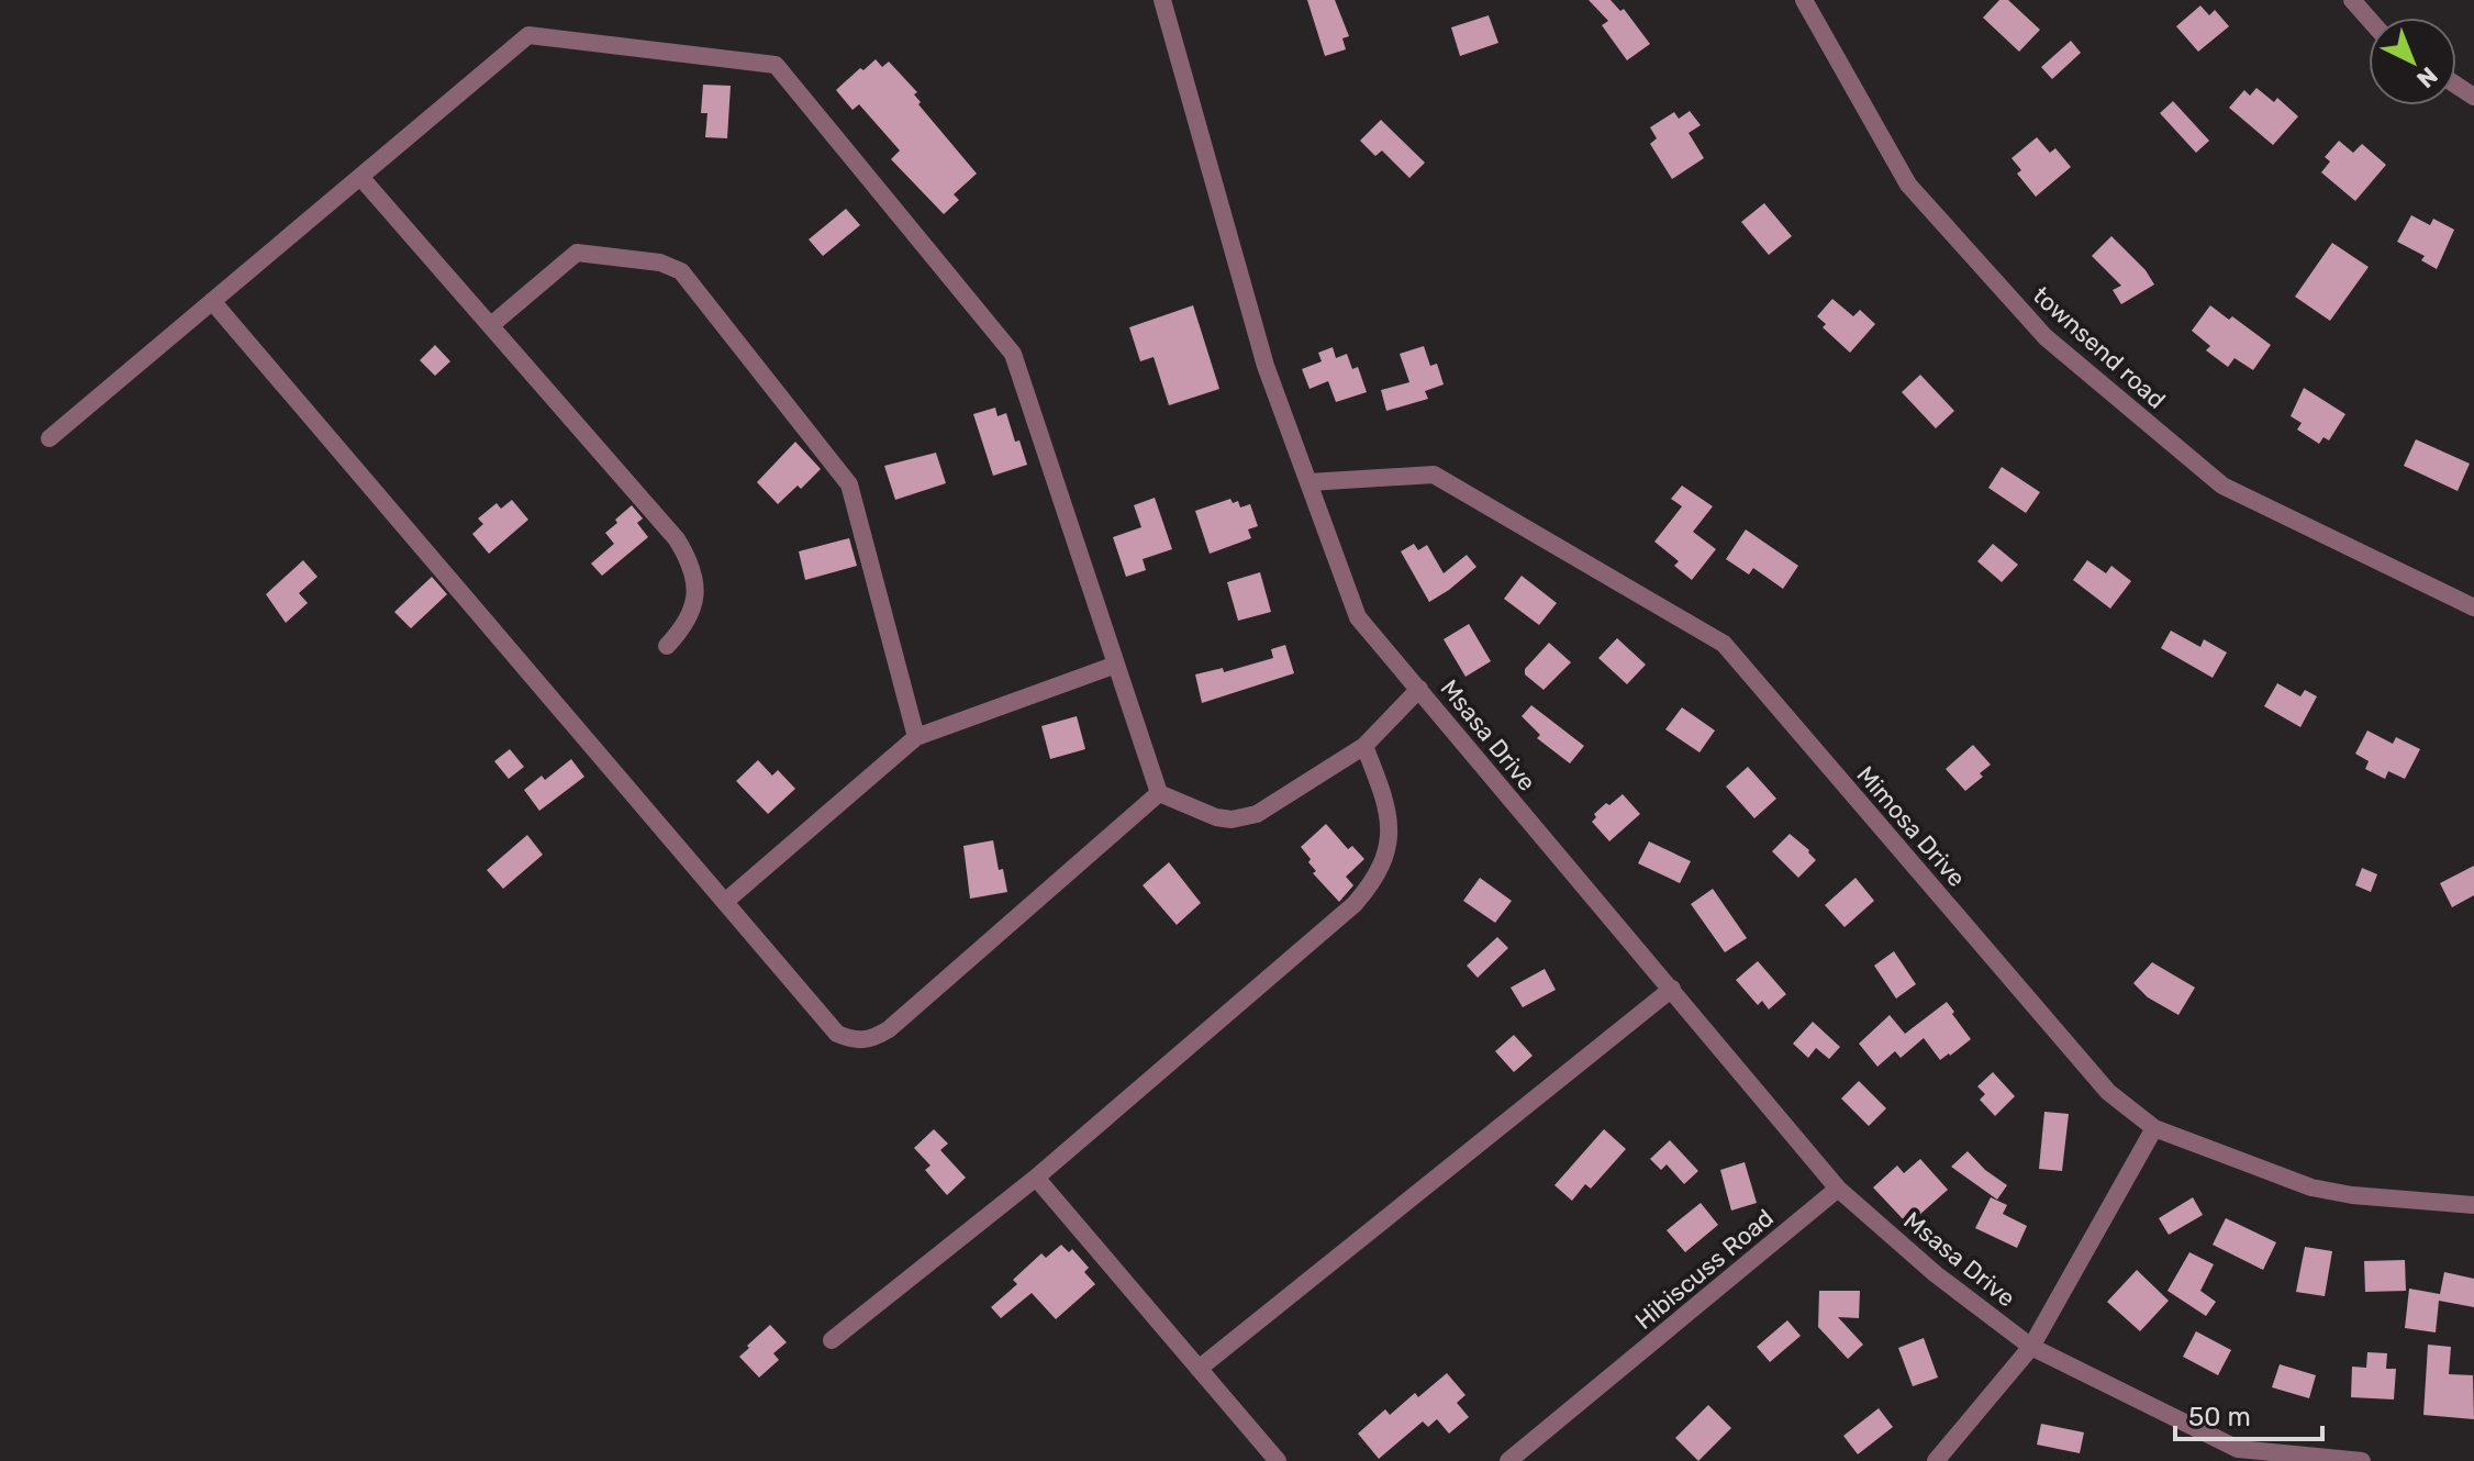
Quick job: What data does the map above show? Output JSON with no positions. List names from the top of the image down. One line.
{"streets":{"street":["townsend road","Msasa Drive","Mimosa Drive","Hibiscuss Road"]},"crossings":[["Msasa Drive","Mimosa Drive"],["Msasa Drive","Hibiscuss Road"]],"scale_bar":"50 m","north":"bottom right"}
